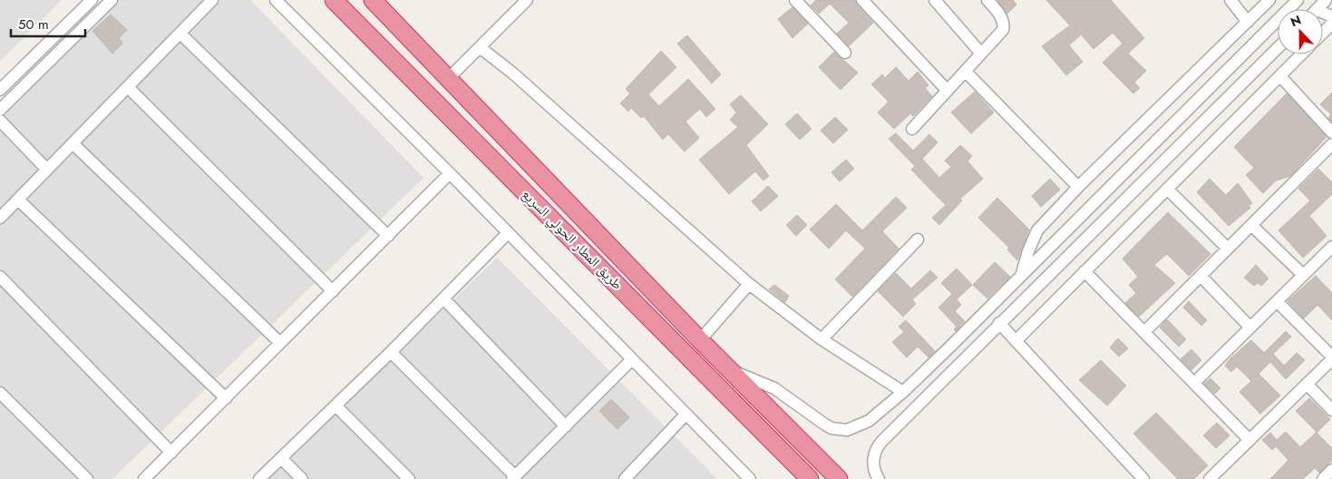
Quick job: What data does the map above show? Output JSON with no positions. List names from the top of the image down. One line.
{"streets":{"highway":["طريق المطار الحولي السريع"]},"scale_bar":"50 m","north":"top"}
